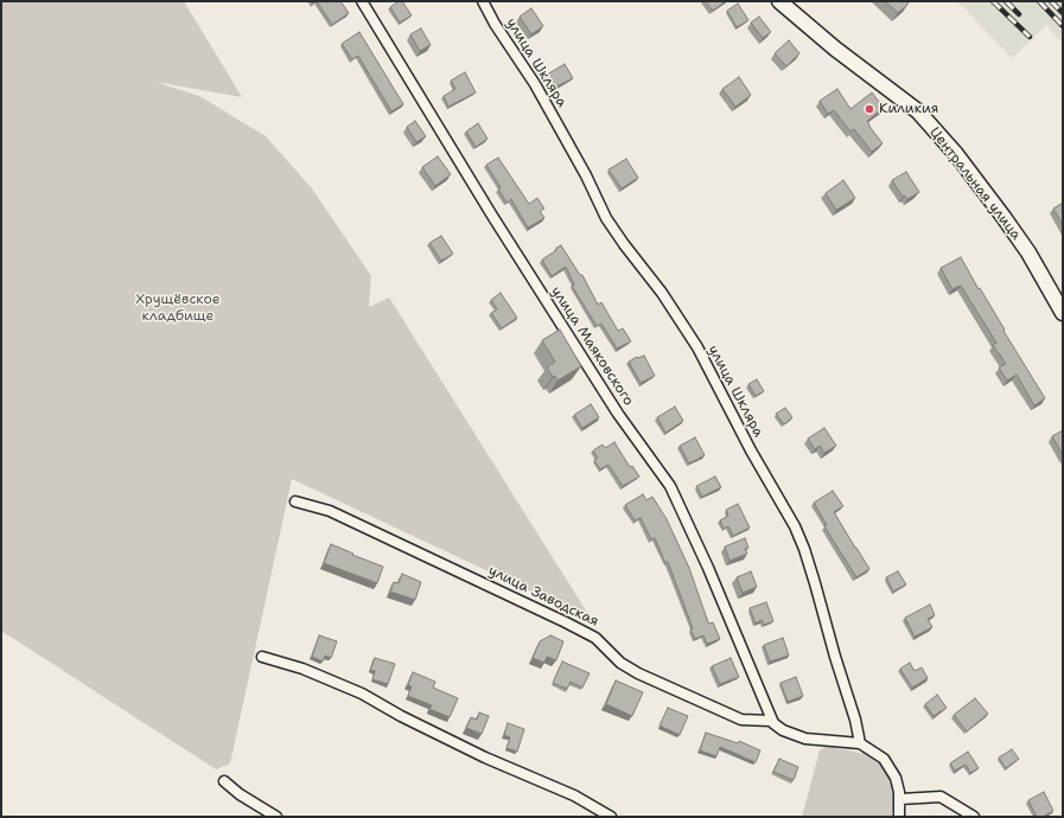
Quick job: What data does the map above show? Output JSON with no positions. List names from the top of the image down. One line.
{"streets":{"main road":["Центральная улица"],"street":["улица Шкляра","улица Маяковского","улица Заводская"]},"crossings":[["улица Маяковского","улица Заводская"]],"parks":["Хрущёвское кладбище"],"places":["Киликия"]}
